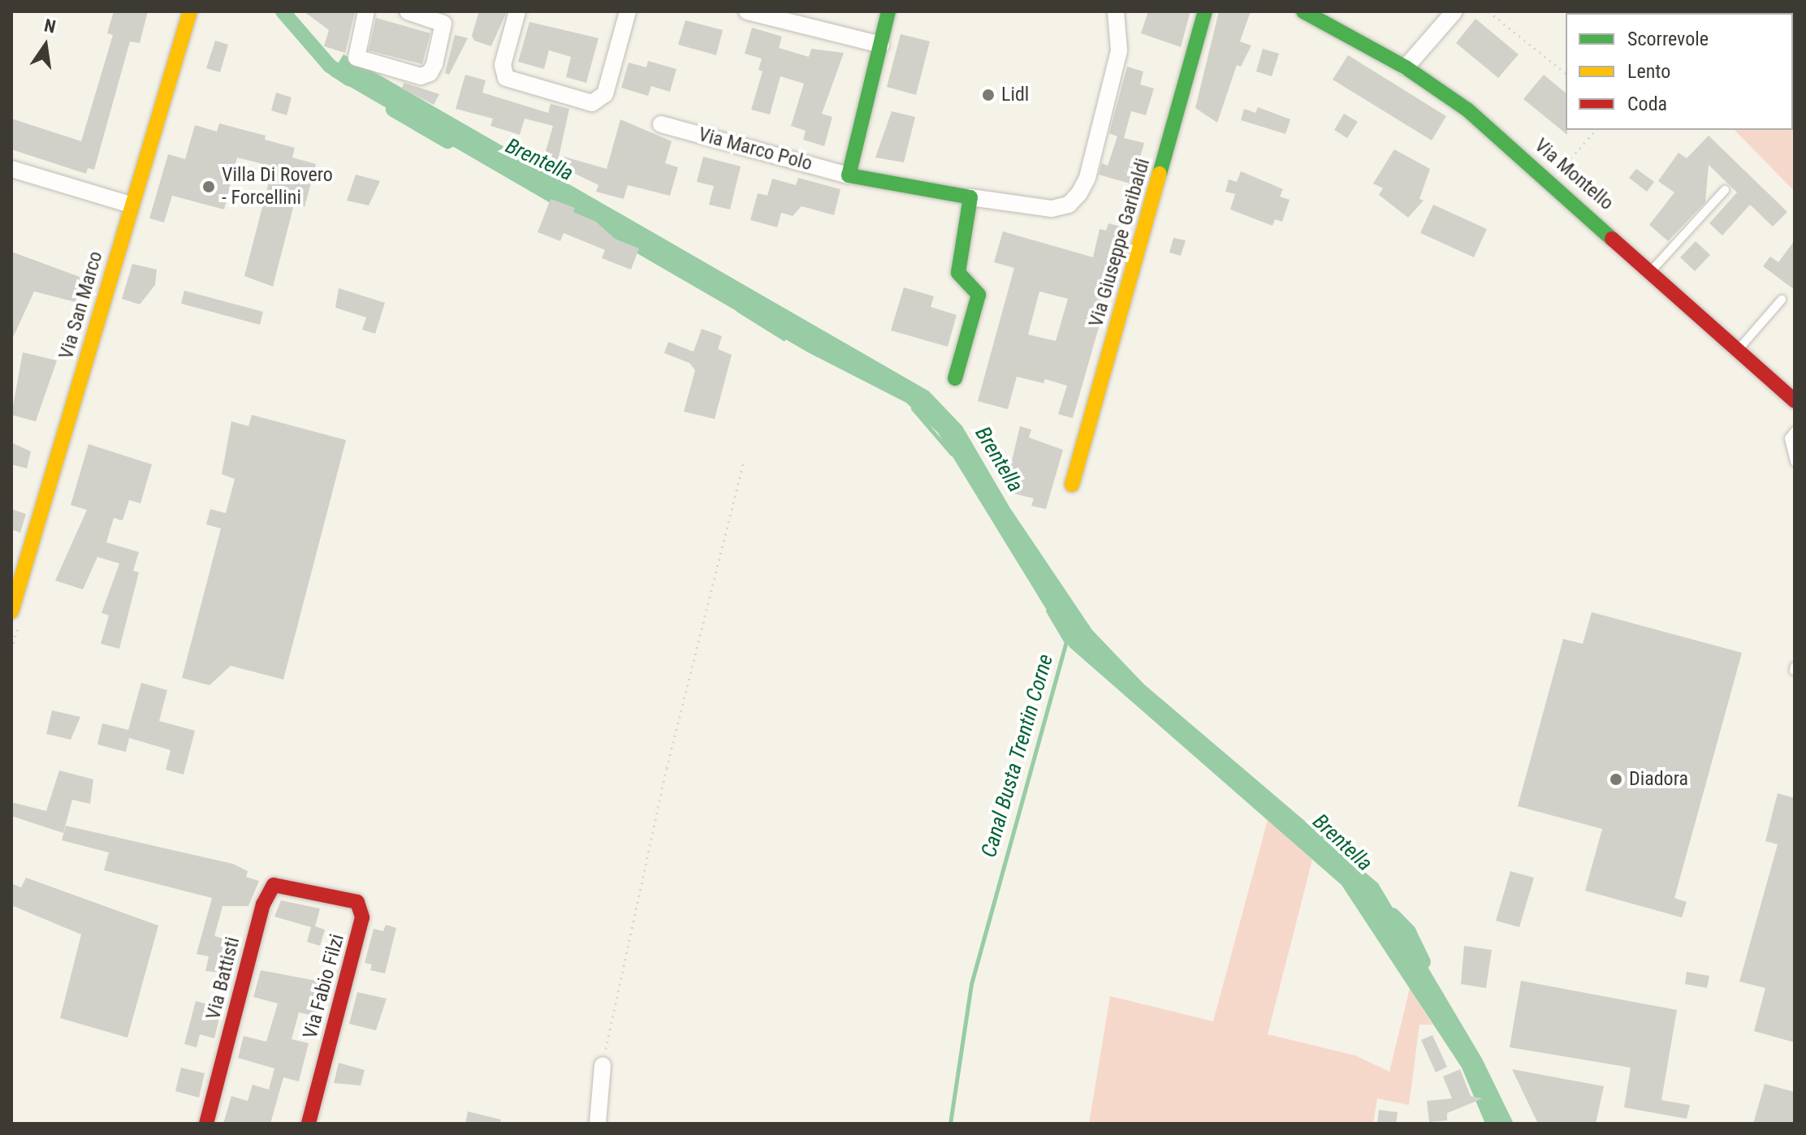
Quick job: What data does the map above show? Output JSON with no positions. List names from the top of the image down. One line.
{"streets":{"street":["Via Marco Polo","Via Montello","Via Giuseppe Garibaldi","Via San Marco","Via Battisti","Via Fabio Filzi"]},"crossings":[["Via Battisti","Via Fabio Filzi"]],"water":["Brentella","Canal Busta Trentin Corne"],"places":["Lidl","Villa Di Rovero - Forcellini","Diadora"],"legend":["Scorrevole","Lento","Coda"],"north":"top"}
